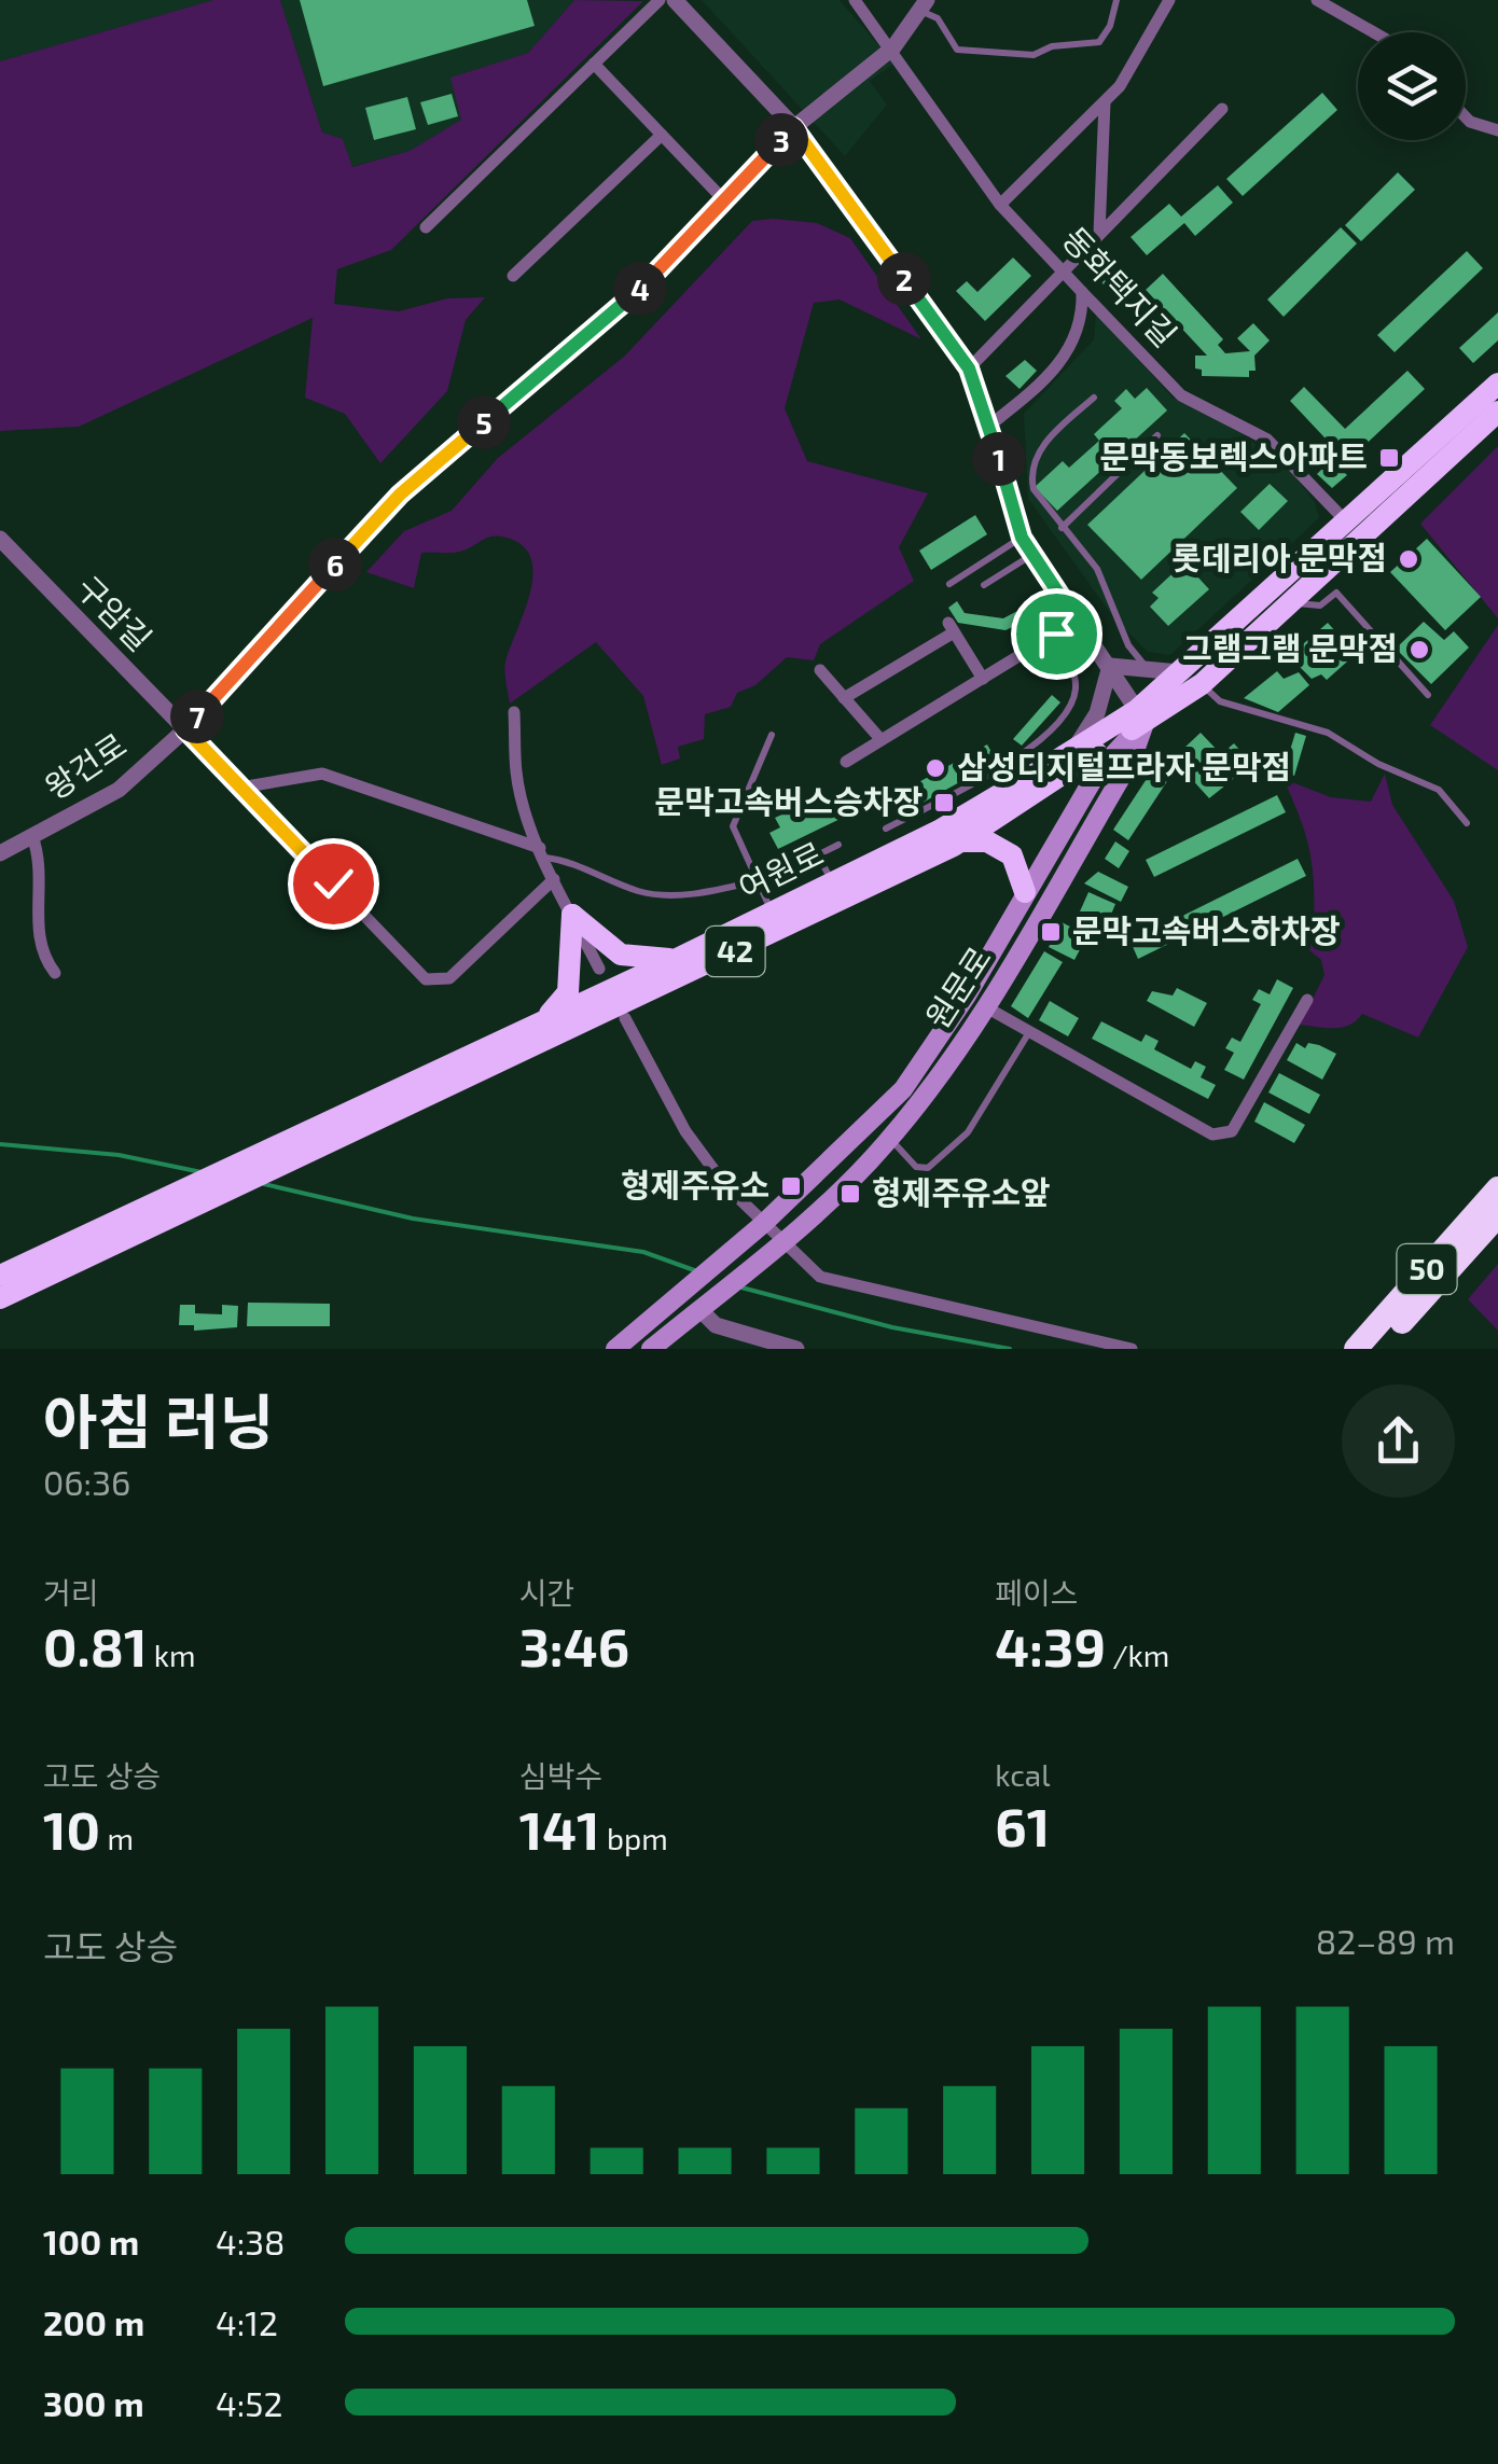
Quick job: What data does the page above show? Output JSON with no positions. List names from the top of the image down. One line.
{"streets":{"highway":["여원로","42","50"],"main road":["원문로"],"street":["동화택지길","구암길","왕건로"]},"crossings":[["동화택지길","여원로"],["구암길","왕건로"],["여원로","원문로"]],"places":{"transit":["문막동보렉스아파트","문막고속버스승차장","문막고속버스하차장","형제주유소","형제주유소앞"],"other":["롯데리아 문막점","그램그램 문막점","삼성디지털프라자 문막점"]},"page":{"pins":["3","2","4","5","1","6","7"],"heading":["아침 러닝","06:36"],"stats":[["거리","0.81 km"],["시간","3:46"],["페이스","4:39 /km"],["고도 상승","10 m"],["심박수","141 bpm"],["kcal","61"]],"chart":["고도 상승","82–89 m"],"list":[{"name":"100 m","note":"4:38"},{"name":"200 m","note":"4:12"},{"name":"300 m","note":"4:52"}]}}
